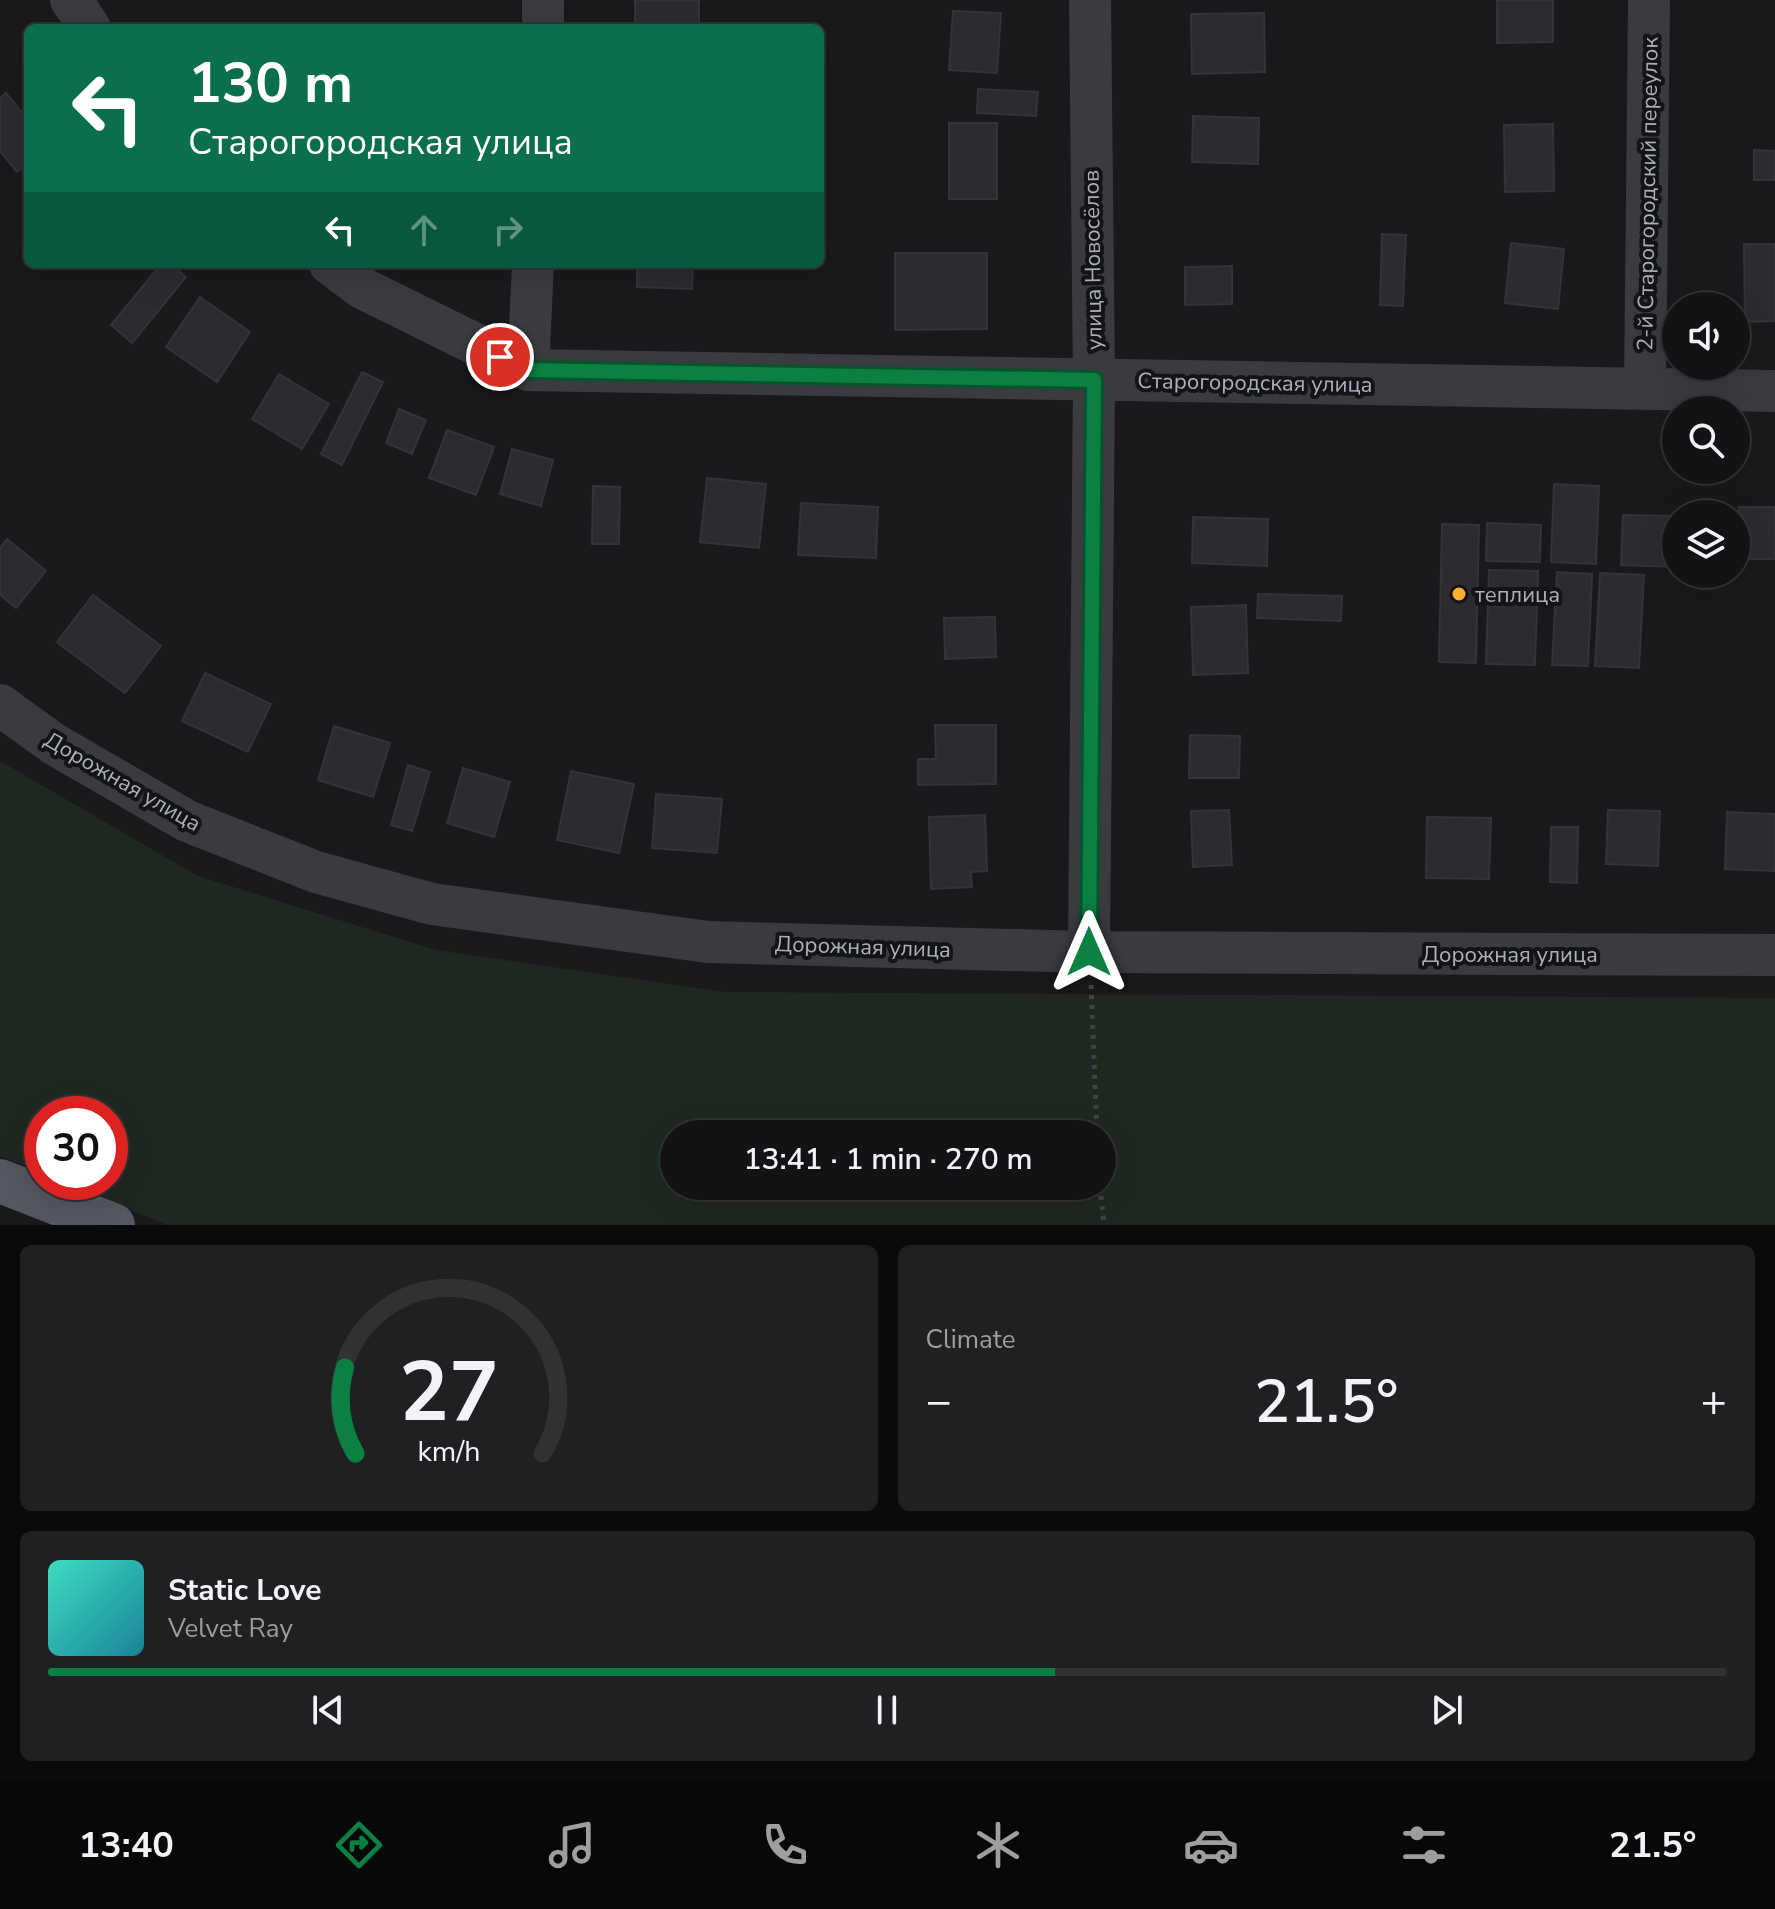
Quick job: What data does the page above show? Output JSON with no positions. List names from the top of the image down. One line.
{"streets":{"street":["2-й Старогородский переулок","улица Новосёлов","Старогородская улица","Дорожная улица"]},"crossings":[["2-й Старогородский переулок","Старогородская улица"],["улица Новосёлов","Старогородская улица"],["улица Новосёлов","Дорожная улица"]],"places":["теплица"],"page":{"turn":["130 m","Старогородская улица"],"limit":"30","trip":"13:41 · 1 min · 270 m","tile":"Climate","heat":["−","21.5°","+"],"song":["Static Love","Velvet Ray"],"tabs":["13:40","21.5°"],"gauge":["27","km/h"]}}
